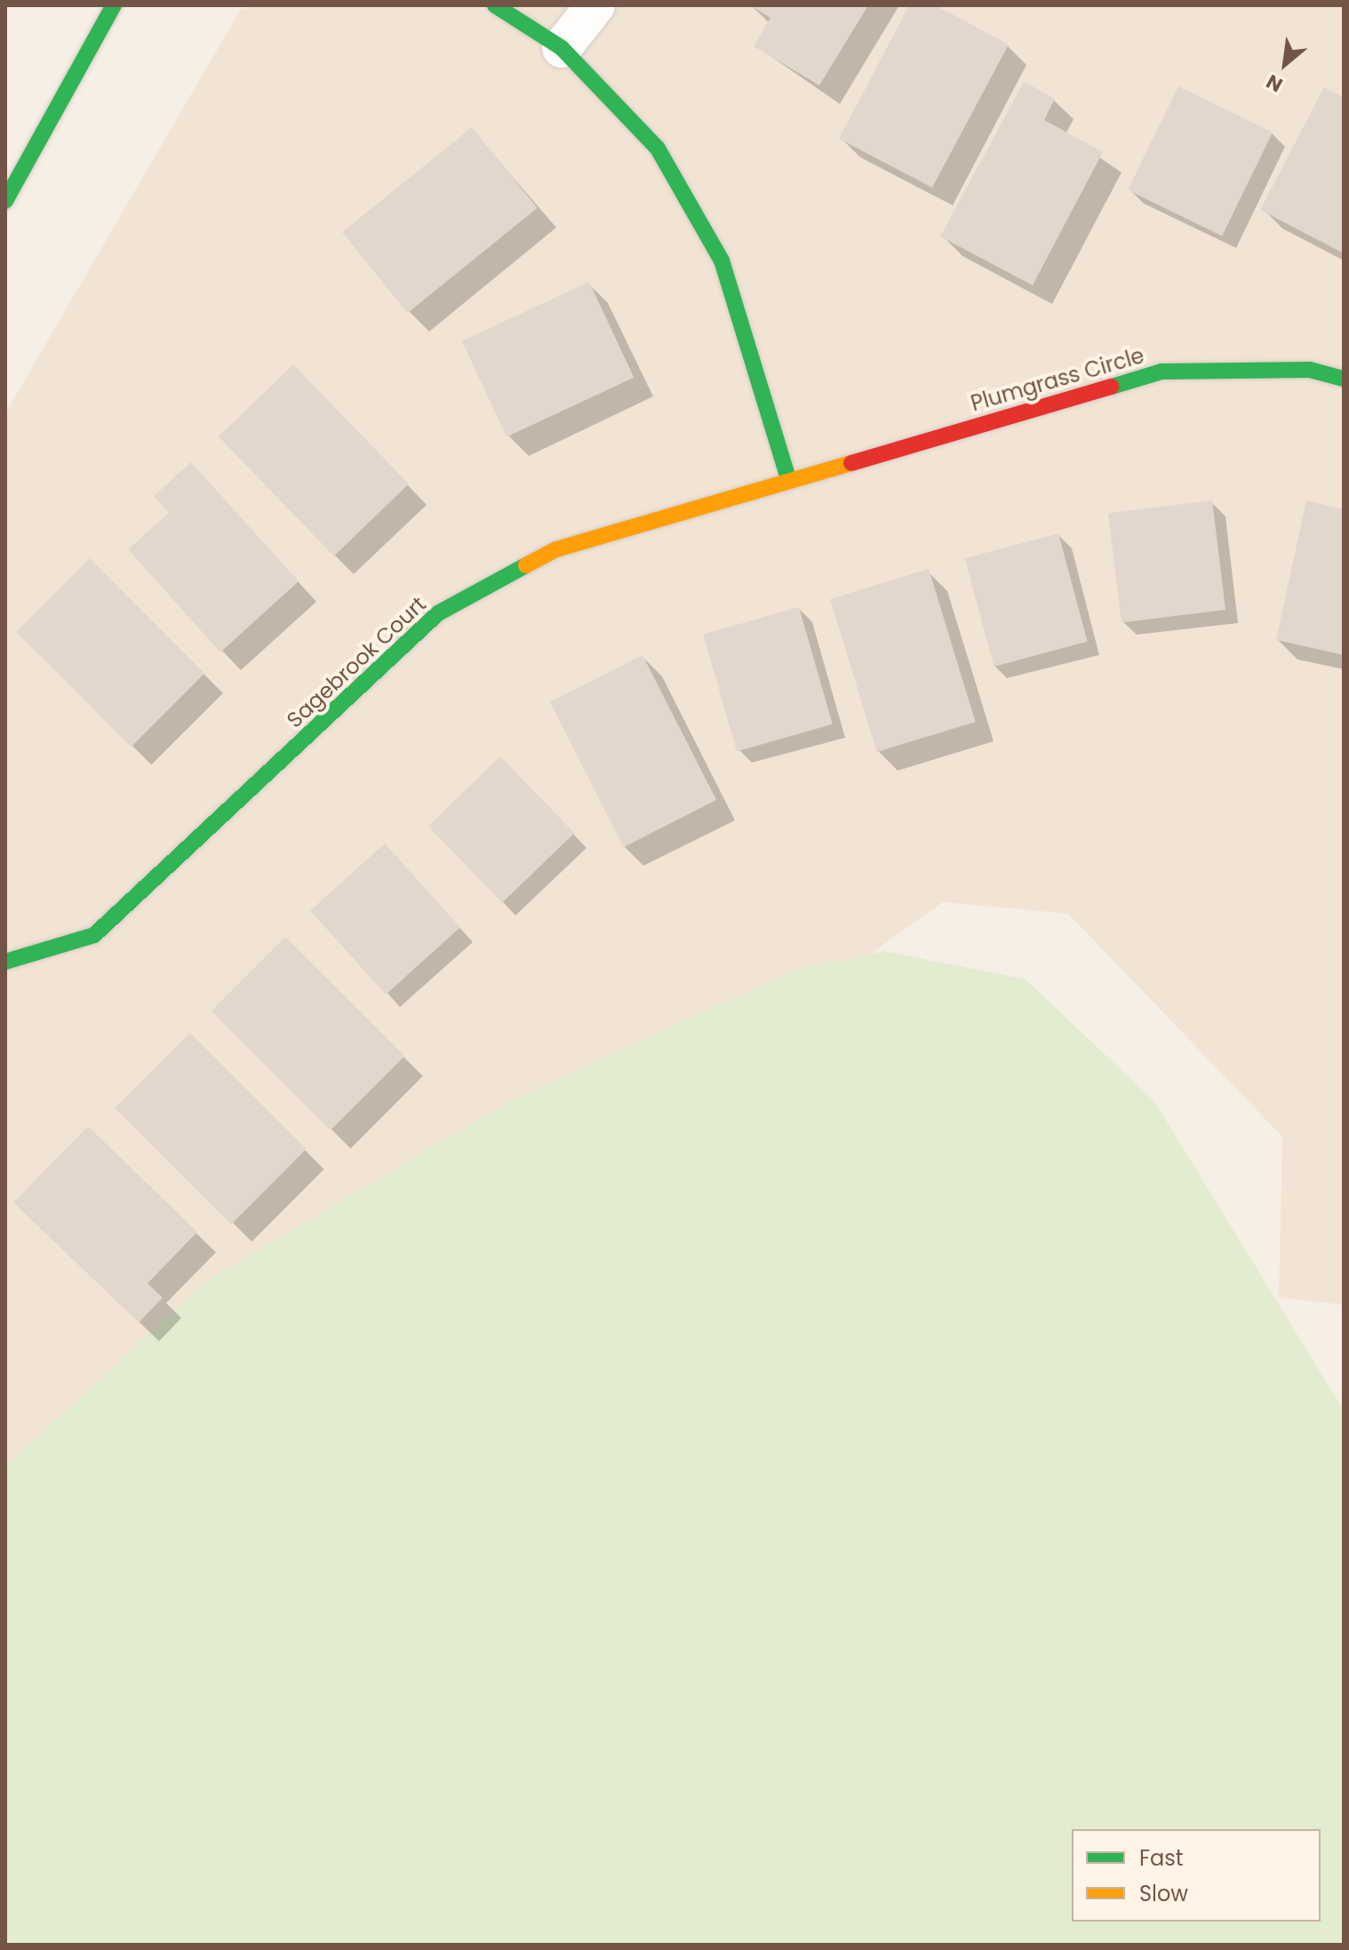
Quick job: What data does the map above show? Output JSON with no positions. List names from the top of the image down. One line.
{"streets":{"street":["Plumgrass Circle","Sagebrook Court"]},"crossings":[["Plumgrass Circle","Sagebrook Court"]],"legend":["Fast","Slow"],"north":"bottom left"}
